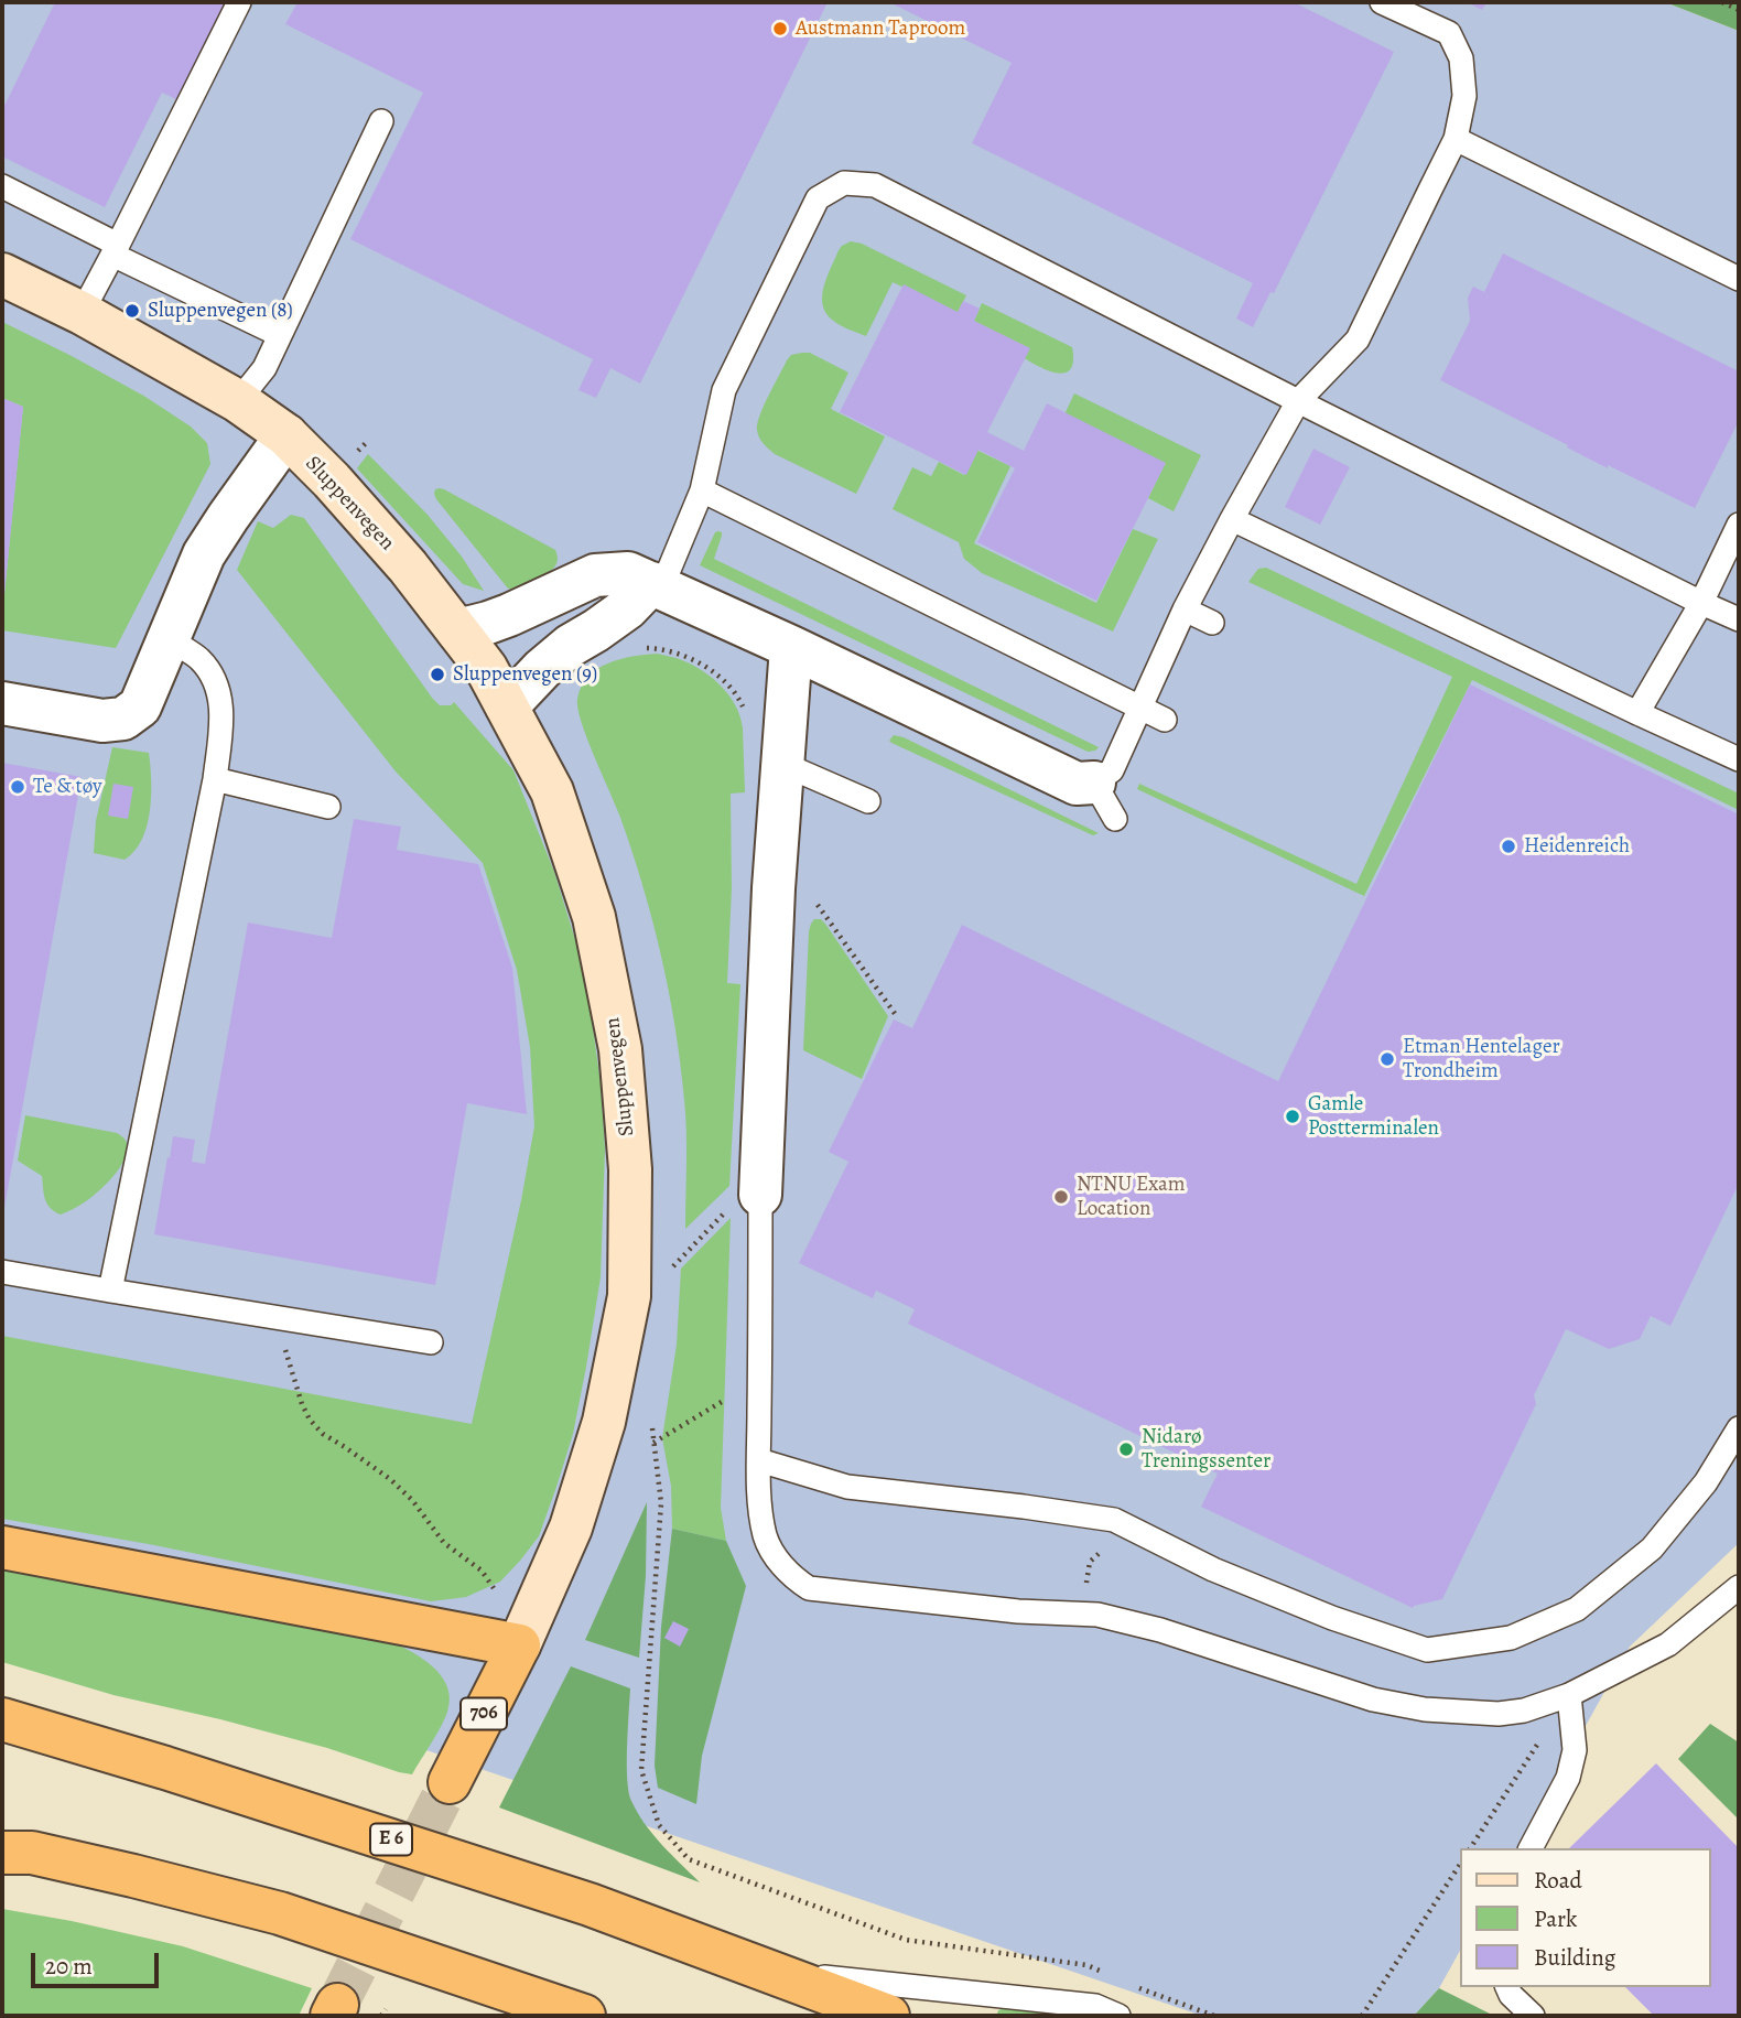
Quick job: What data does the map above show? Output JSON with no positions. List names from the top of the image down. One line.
{"streets":{"highway":["Sluppenvegen","706","E 6"]},"places":["Austmann Taproom","Sluppenvegen (8)","Sluppenvegen (9)","Te & tøy","Heidenreich","Etman Hentelager Trondheim","Gamle Postterminalen","NTNU Exam Location","Nidarø Treningssenter"],"legend":["Road","Park","Building"],"scale_bar":"20 m"}
